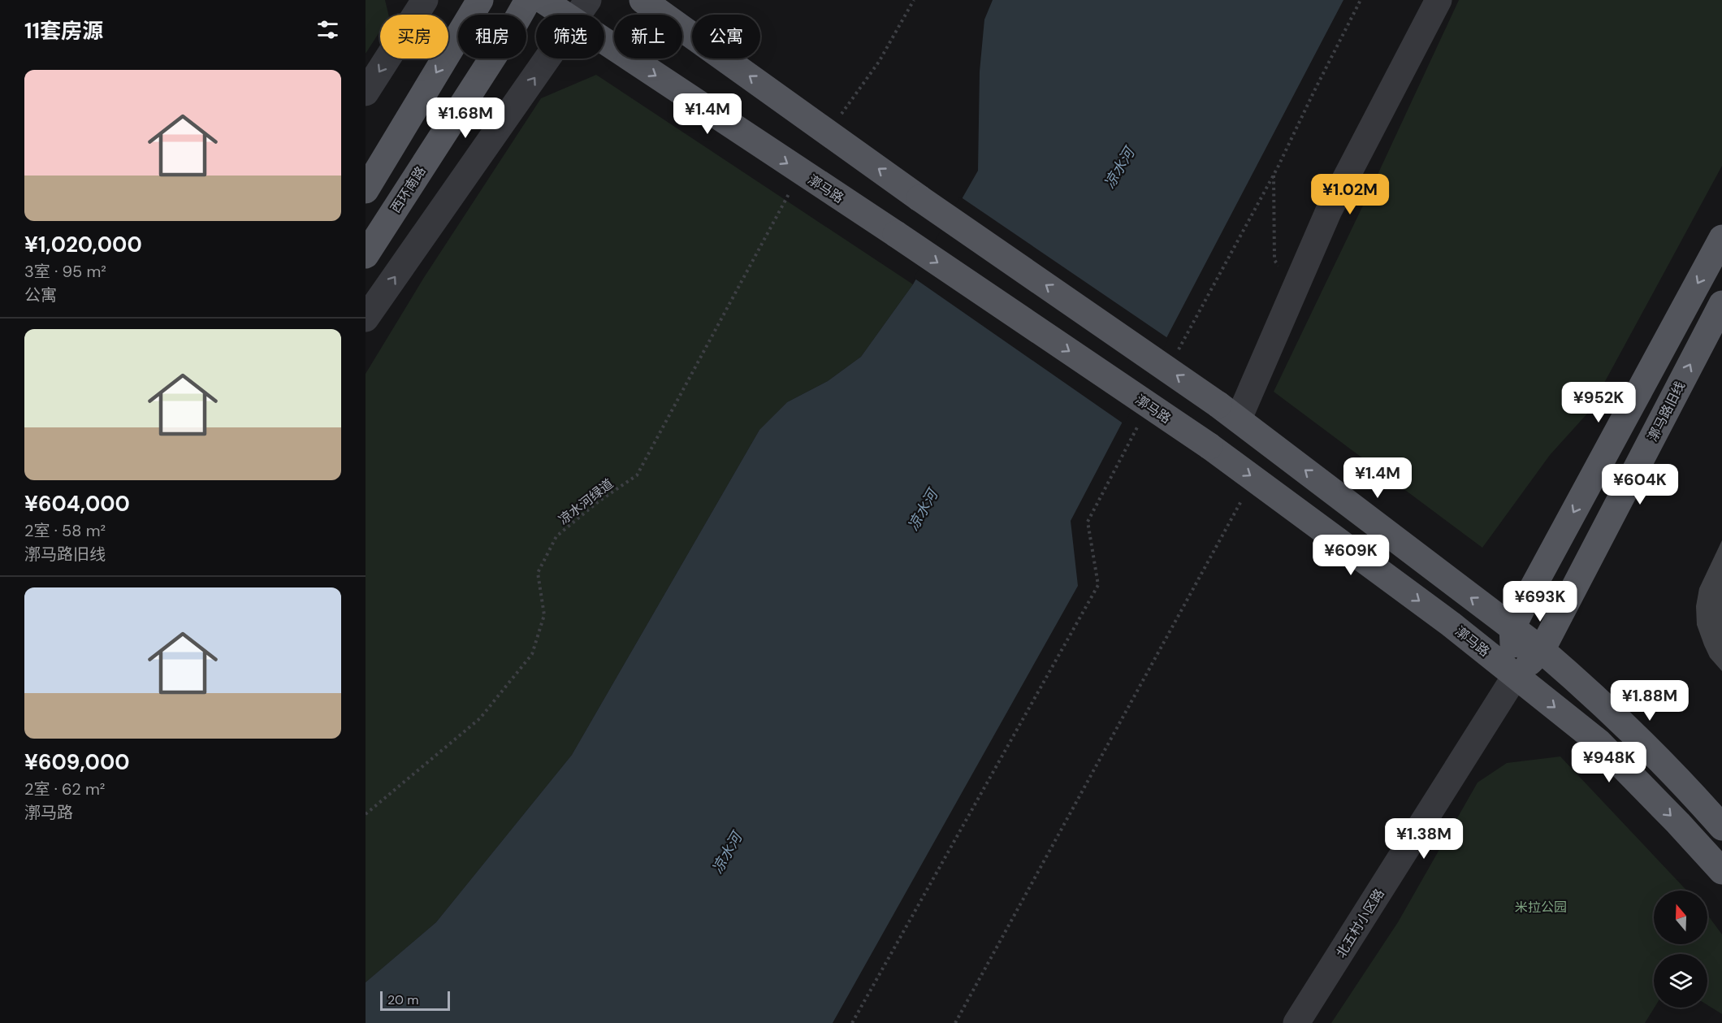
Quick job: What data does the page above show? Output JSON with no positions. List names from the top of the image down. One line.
{"streets":{"main road":["漷马路","西环南路","漷马路旧线"],"street":["北五村小区路"],"path":["凉水河绿道"]},"crossings":[["漷马路","漷马路旧线"],["漷马路","凉水河绿道"],["漷马路","北五村小区路"],["漷马路旧线","北五村小区路"]],"water":["凉水河"],"parks":["米拉公园"],"scale_bar":"20 m","north":"top","page":{"heading":"11套房源","chip":["买房","租房","筛选","新上","公寓"],"list":[{"name":"¥1,020,000","note":"3室 · 95 m² · 公寓"},{"name":"¥604,000","note":"2室 · 58 m² · 漷马路旧线"},{"name":"¥609,000","note":"2室 · 62 m² · 漷马路"}],"price":["¥1.4M","¥1.68M","¥1.02M","¥952K","¥1.4M","¥604K","¥609K","¥693K","¥1.88M","¥948K","¥1.38M"],"scale":"20 m"}}
